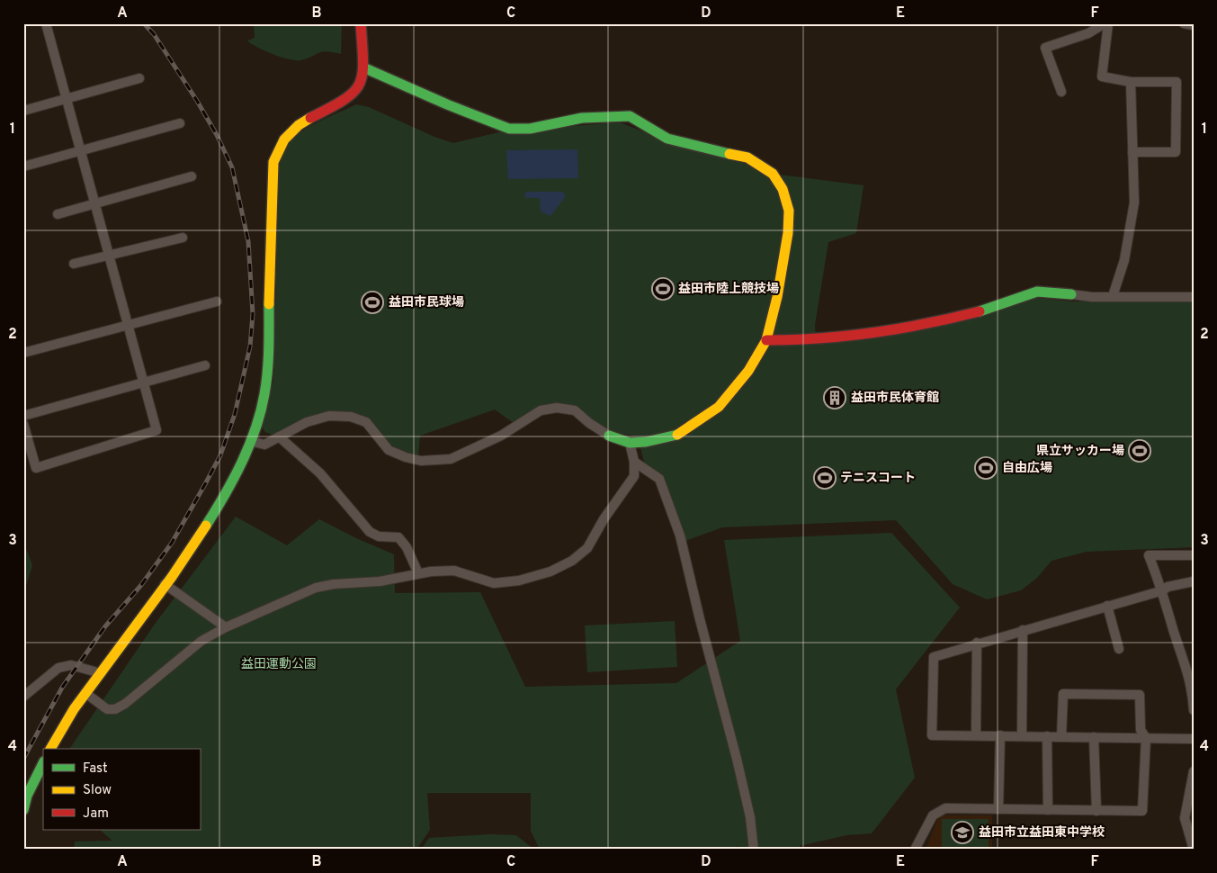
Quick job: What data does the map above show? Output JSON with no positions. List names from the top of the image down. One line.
{"parks":["益田運動公園"],"places":{"sports":["益田市陸上競技場","益田市民球場","県立サッカー場","自由広場","テニスコート"],"building":["益田市民体育館"],"school or university":["益田市立益田東中学校"]},"legend":["Fast","Slow","Jam"],"grid":{"columns":["A","B","C","D","E","F"],"rows":["1","2","3","4"]}}
